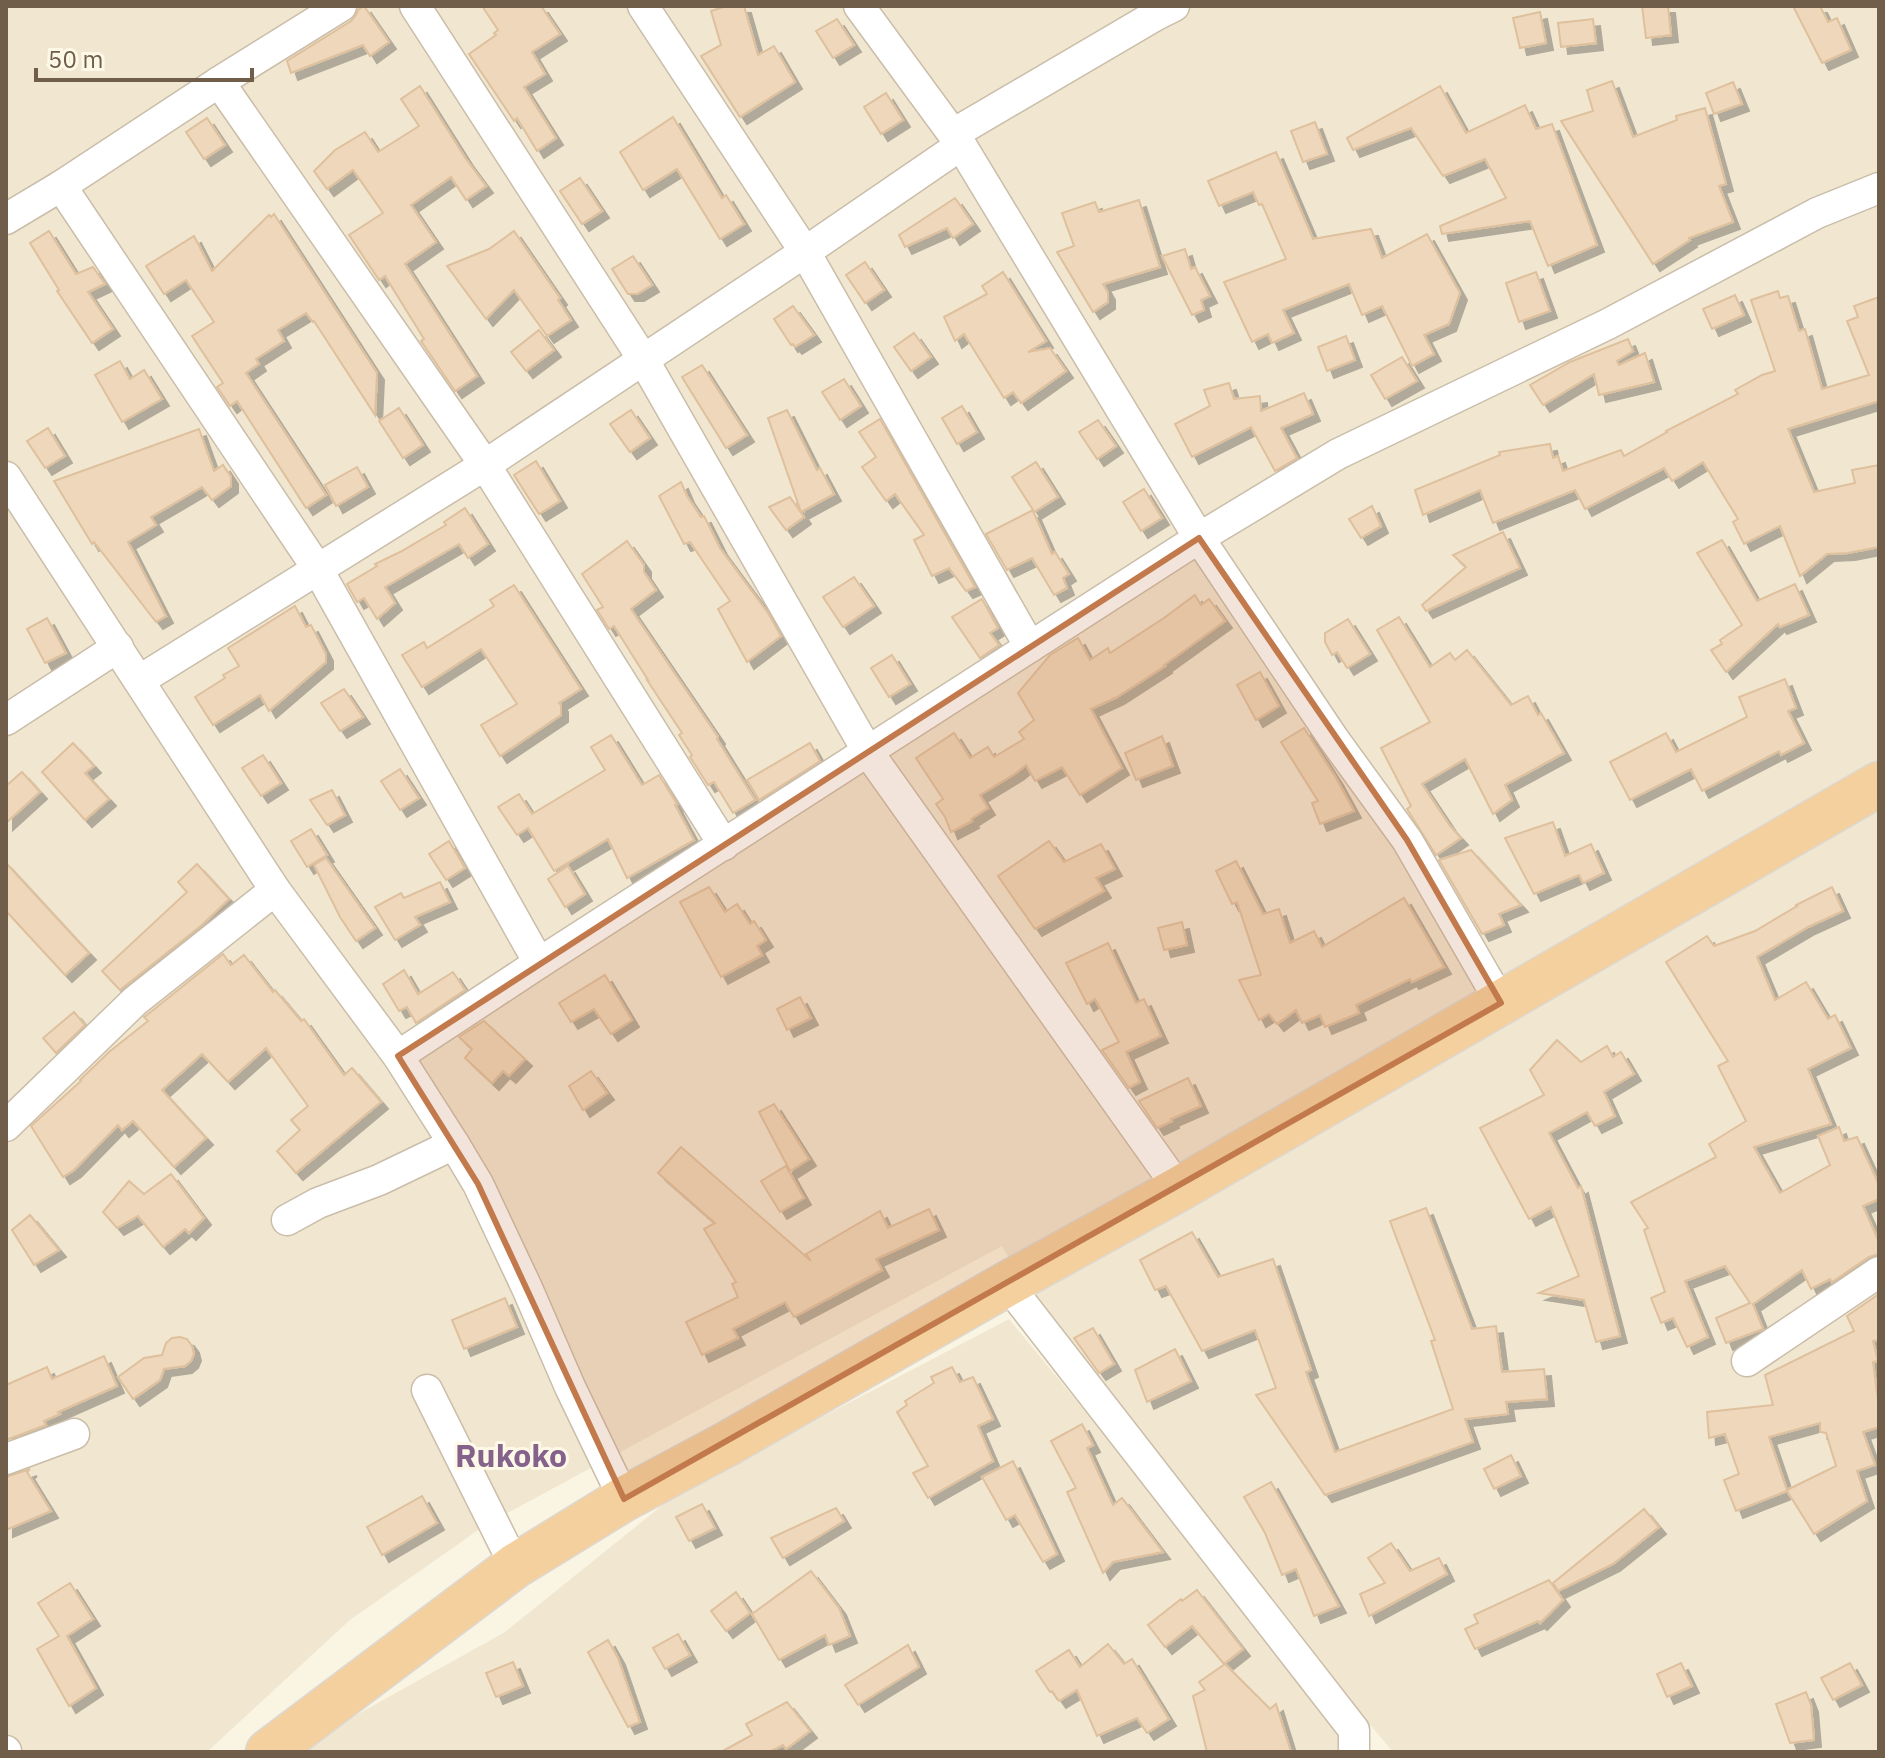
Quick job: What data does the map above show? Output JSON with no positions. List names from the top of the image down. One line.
{"districts":["Rukoko"],"scale_bar":"50 m"}
